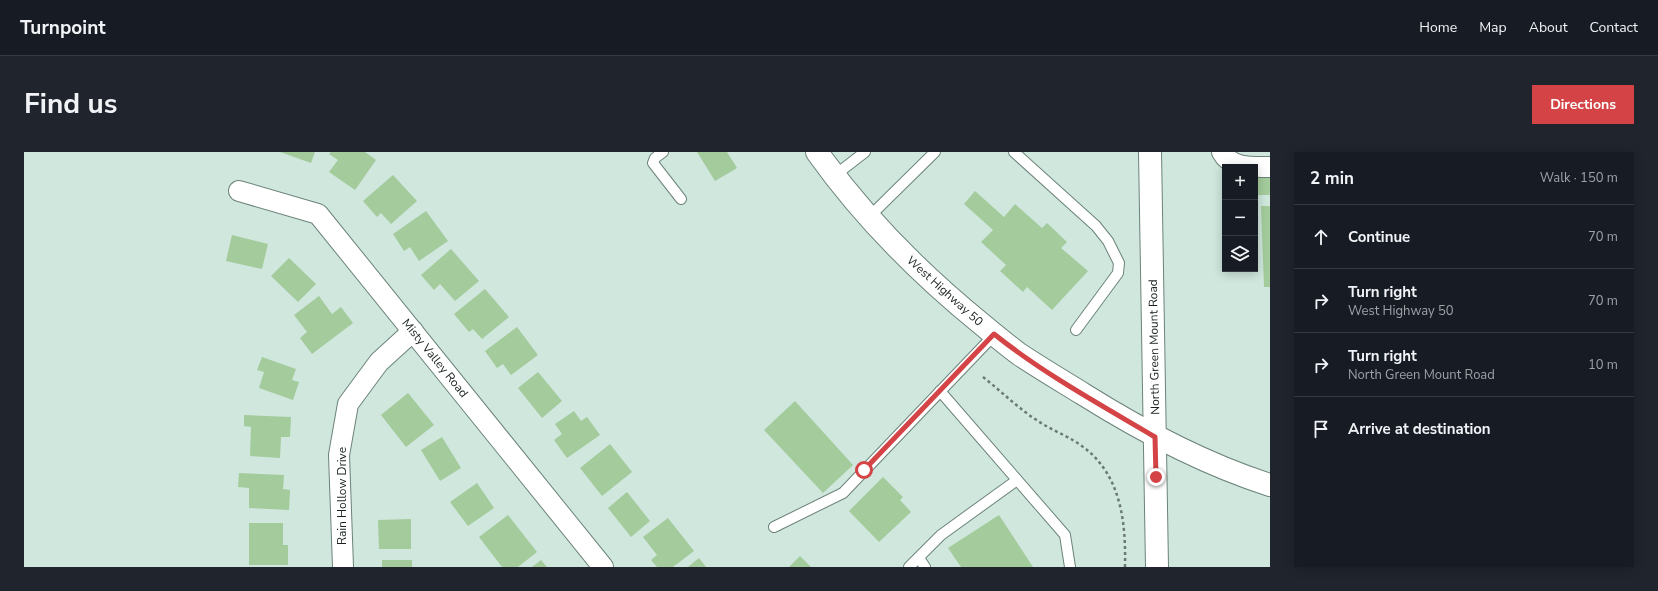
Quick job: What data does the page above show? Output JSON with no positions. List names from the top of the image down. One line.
{"streets":{"main road":["West Highway 50","North Green Mount Road"],"street":["Misty Valley Road","Rain Hollow Drive"]},"crossings":[["West Highway 50","North Green Mount Road"],["Misty Valley Road","Rain Hollow Drive"]],"page":{"header":"Turnpoint","nav":["Home","Map","About","Contact"],"title":"Find us","buttons":"Directions","heading":["2 min","Walk · 150 m"],"map_buttons":["+","−"],"list":[["Continue","70 m"],["Turn right","West Highway 50","70 m"],["Turn right","North Green Mount Road","10 m"],"Arrive at destination"]}}
